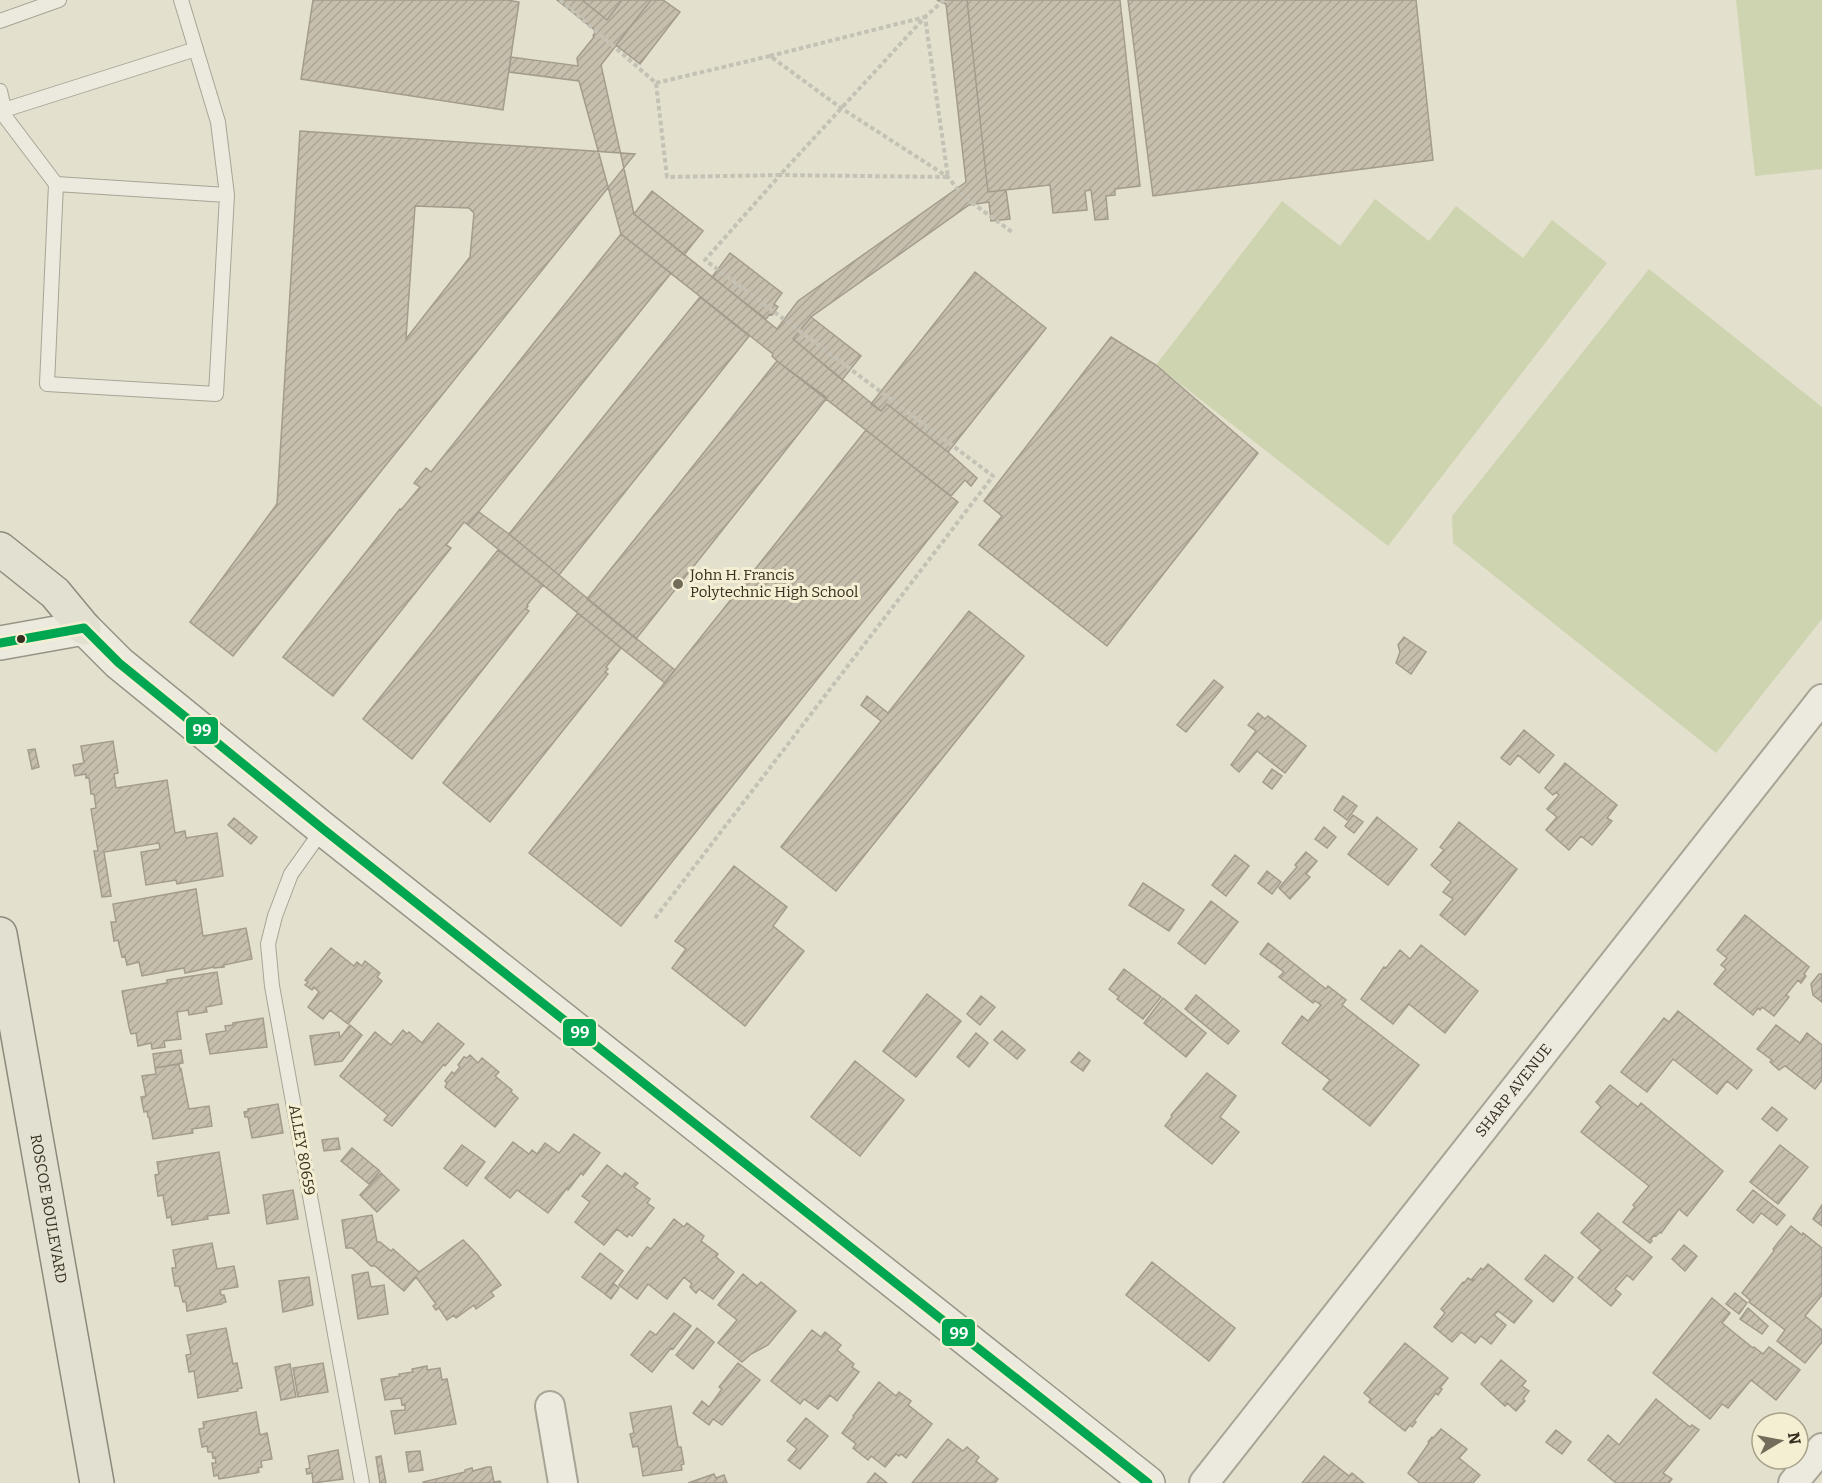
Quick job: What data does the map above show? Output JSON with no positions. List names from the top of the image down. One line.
{"streets":{"main road":["ROSCOE BOULEVARD"],"street":["SHARP AVENUE"],"lane":["ALLEY 80659"]},"places":["John H. Francis Polytechnic High School"],"lines":["transit line 99"],"north":"right"}
